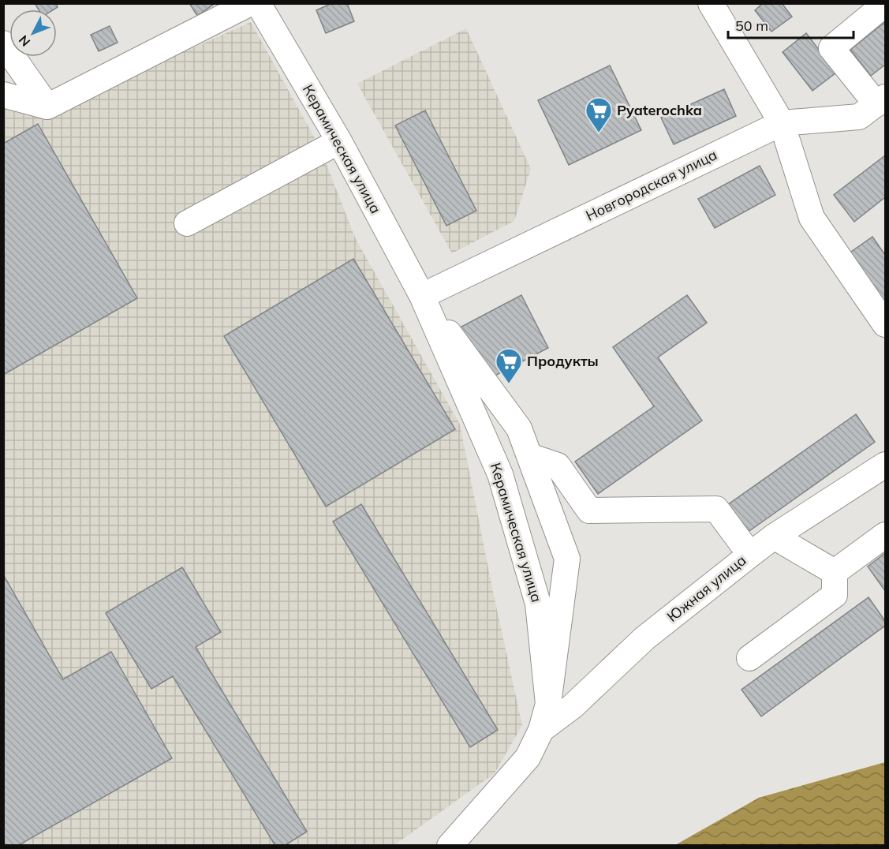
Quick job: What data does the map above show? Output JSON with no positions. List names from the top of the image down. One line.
{"streets":{"street":["Керамическая улица","Новгородская улица","Южная улица"]},"crossings":[["Керамическая улица","Новгородская улица"]],"places":{"supermarket":["Pyaterochka","Продукты"]},"scale_bar":"50 m","north":"bottom left"}
